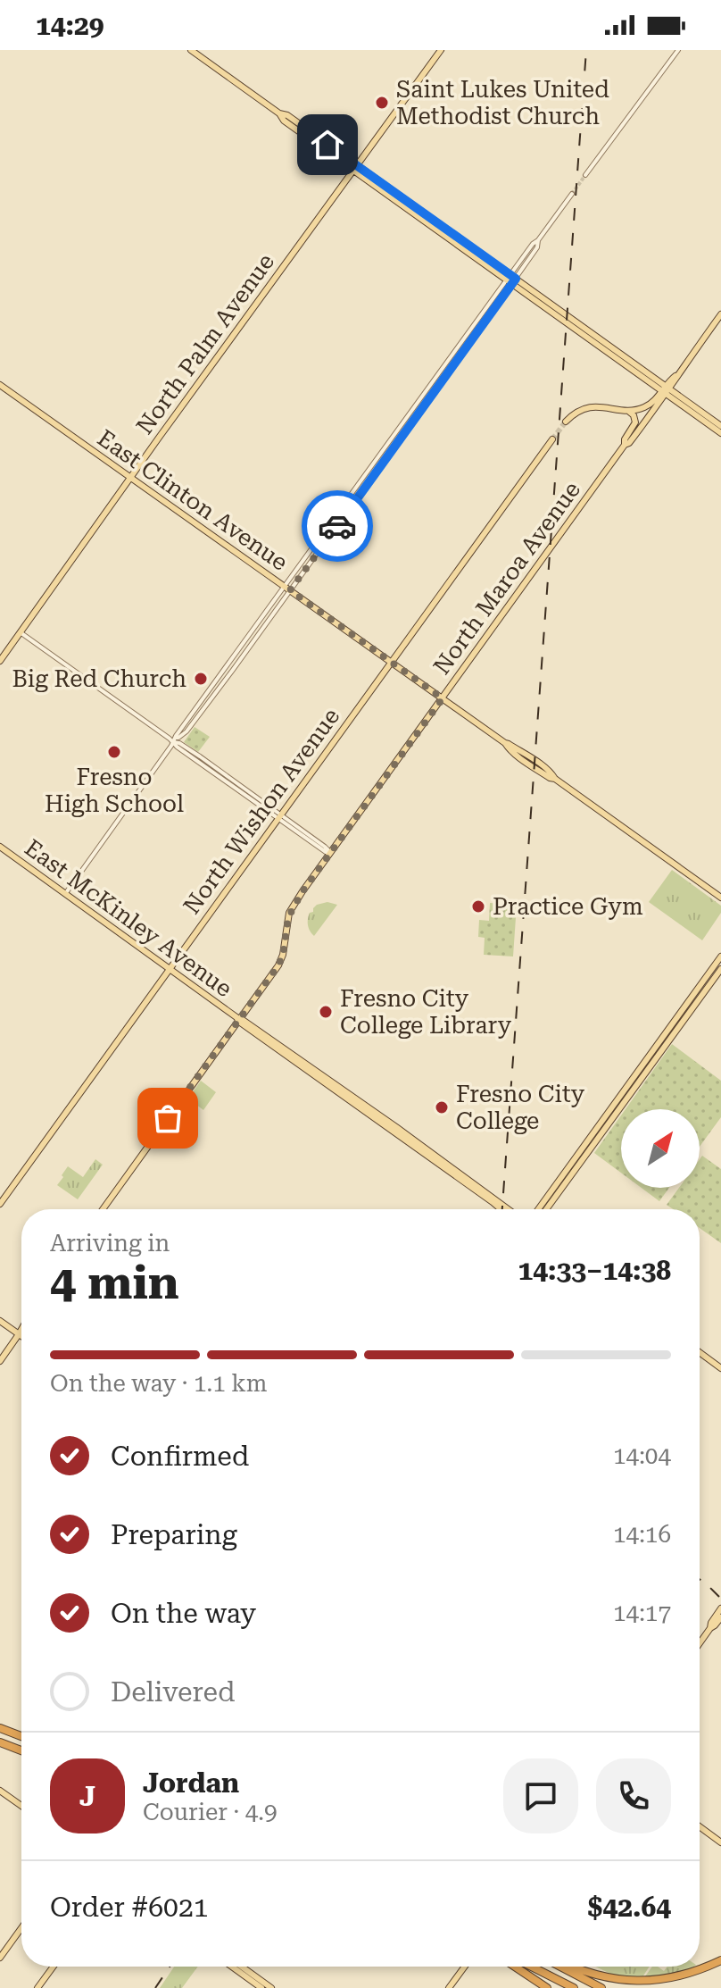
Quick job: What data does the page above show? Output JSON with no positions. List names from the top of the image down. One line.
{"streets":{"main road":["North Palm Avenue","East Clinton Avenue","North Maroa Avenue","North Wishon Avenue","East McKinley Avenue"]},"crossings":[["North Palm Avenue","East Clinton Avenue"],["East Clinton Avenue","North Maroa Avenue"],["East Clinton Avenue","North Wishon Avenue"],["North Maroa Avenue","East McKinley Avenue"],["North Wishon Avenue","East McKinley Avenue"]],"places":["Saint Lukes United Methodist Church","Big Red Church","Fresno High School","Practice Gym","Fresno City College Library","Fresno City College"],"north":"top right","page":{"status":"14:29","heading":["4 min","Arriving in","14:33–14:38"],"panel":["Jordan","Courier · 4.9","Order #6021","$42.64"],"bar":"On the way · 1.1 km","list":[["Confirmed","14:04"],["Preparing","14:16"],["On the way","14:17"],"Delivered"],"round":"J"}}
